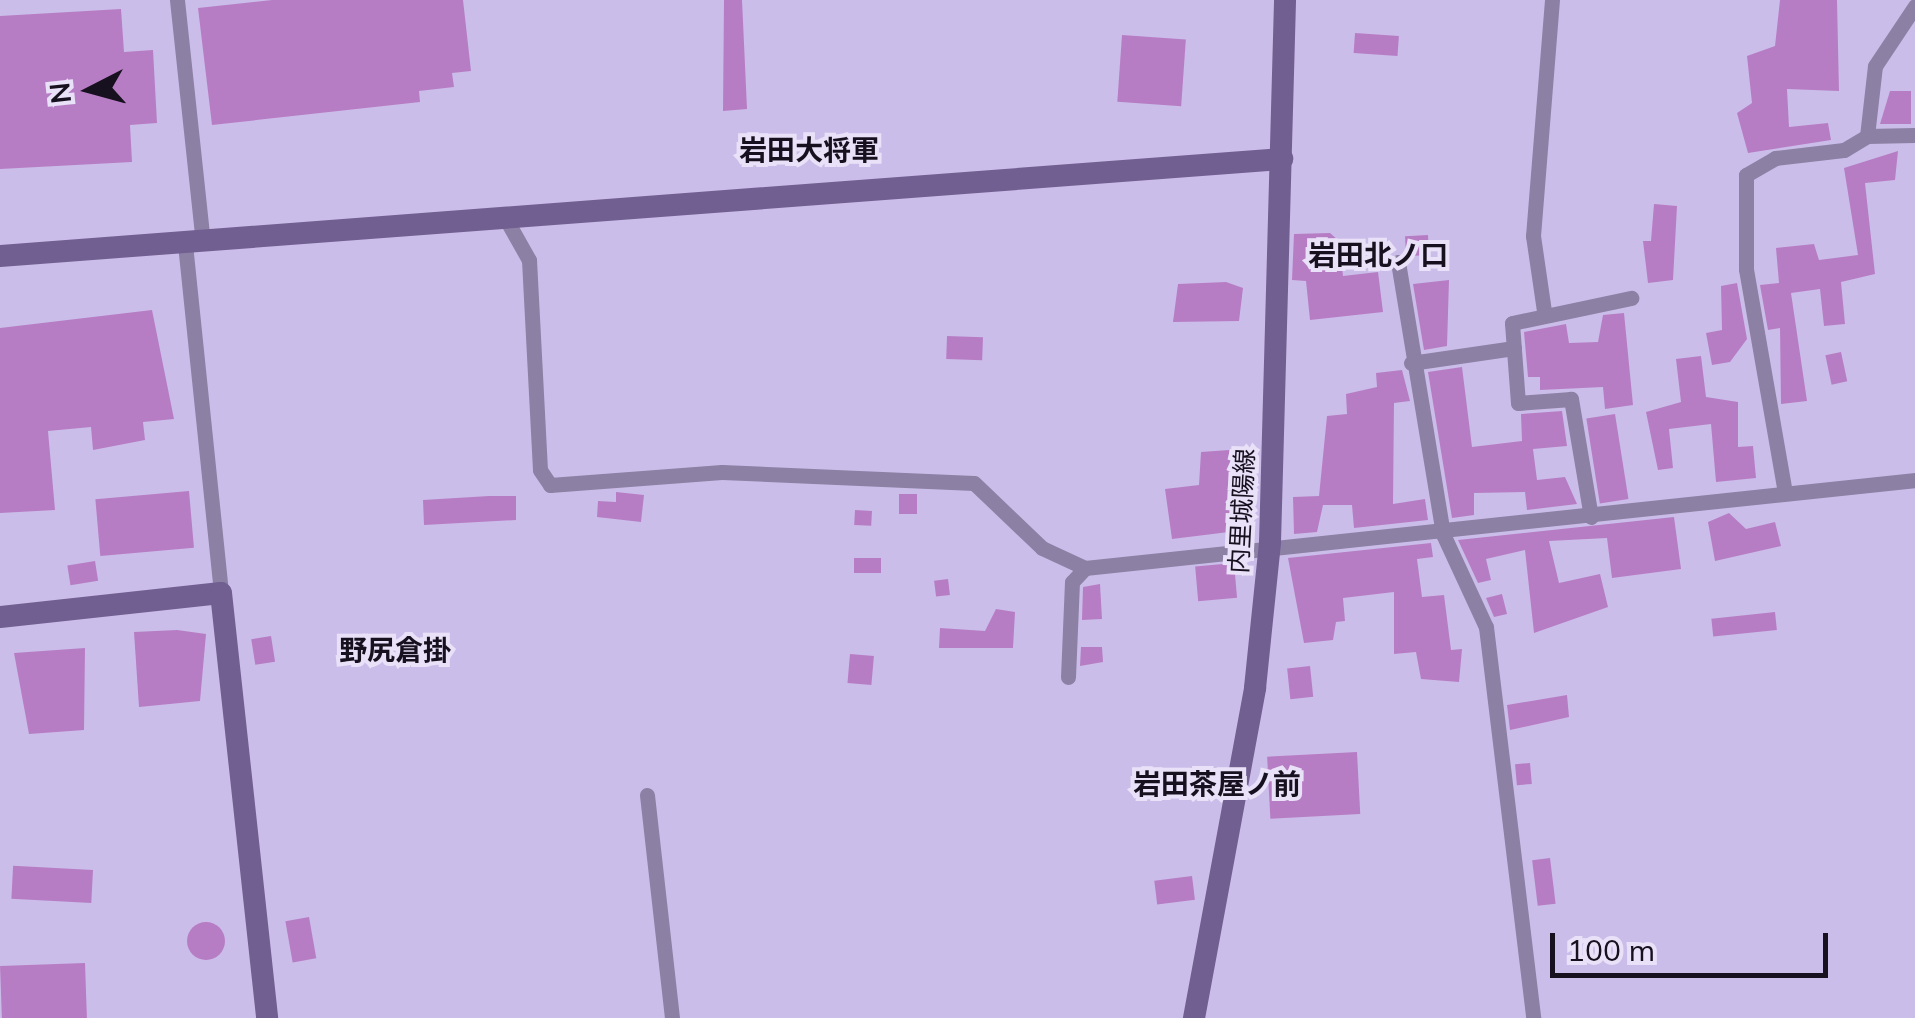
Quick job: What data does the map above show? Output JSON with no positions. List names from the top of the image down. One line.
{"streets":{"street":["内里城陽線"]},"districts":["岩田大将軍","岩田北ノ口","野尻倉掛","岩田茶屋ノ前"],"scale_bar":"100 m","north":"left"}
